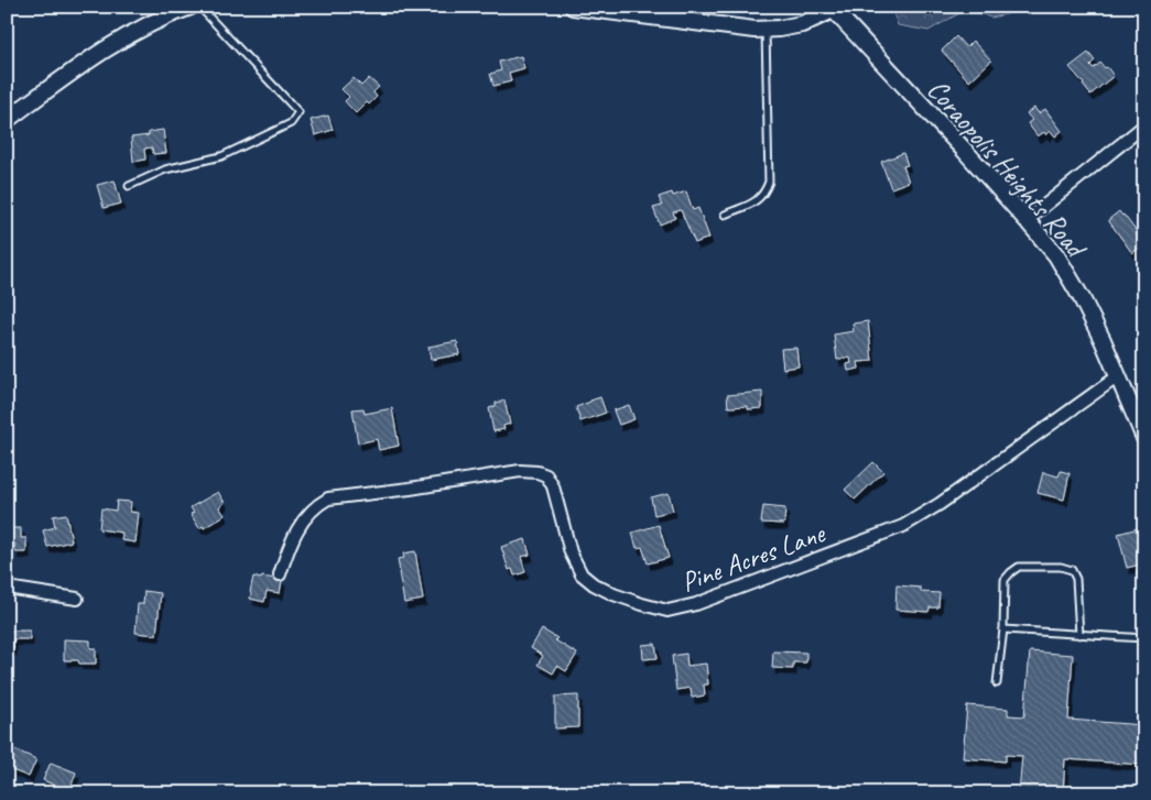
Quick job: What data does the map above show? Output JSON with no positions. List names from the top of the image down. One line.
{"streets":{"street":["Coraopolis Heights Road","Pine Acres Lane"]},"crossings":[["Coraopolis Heights Road","Pine Acres Lane"]]}
